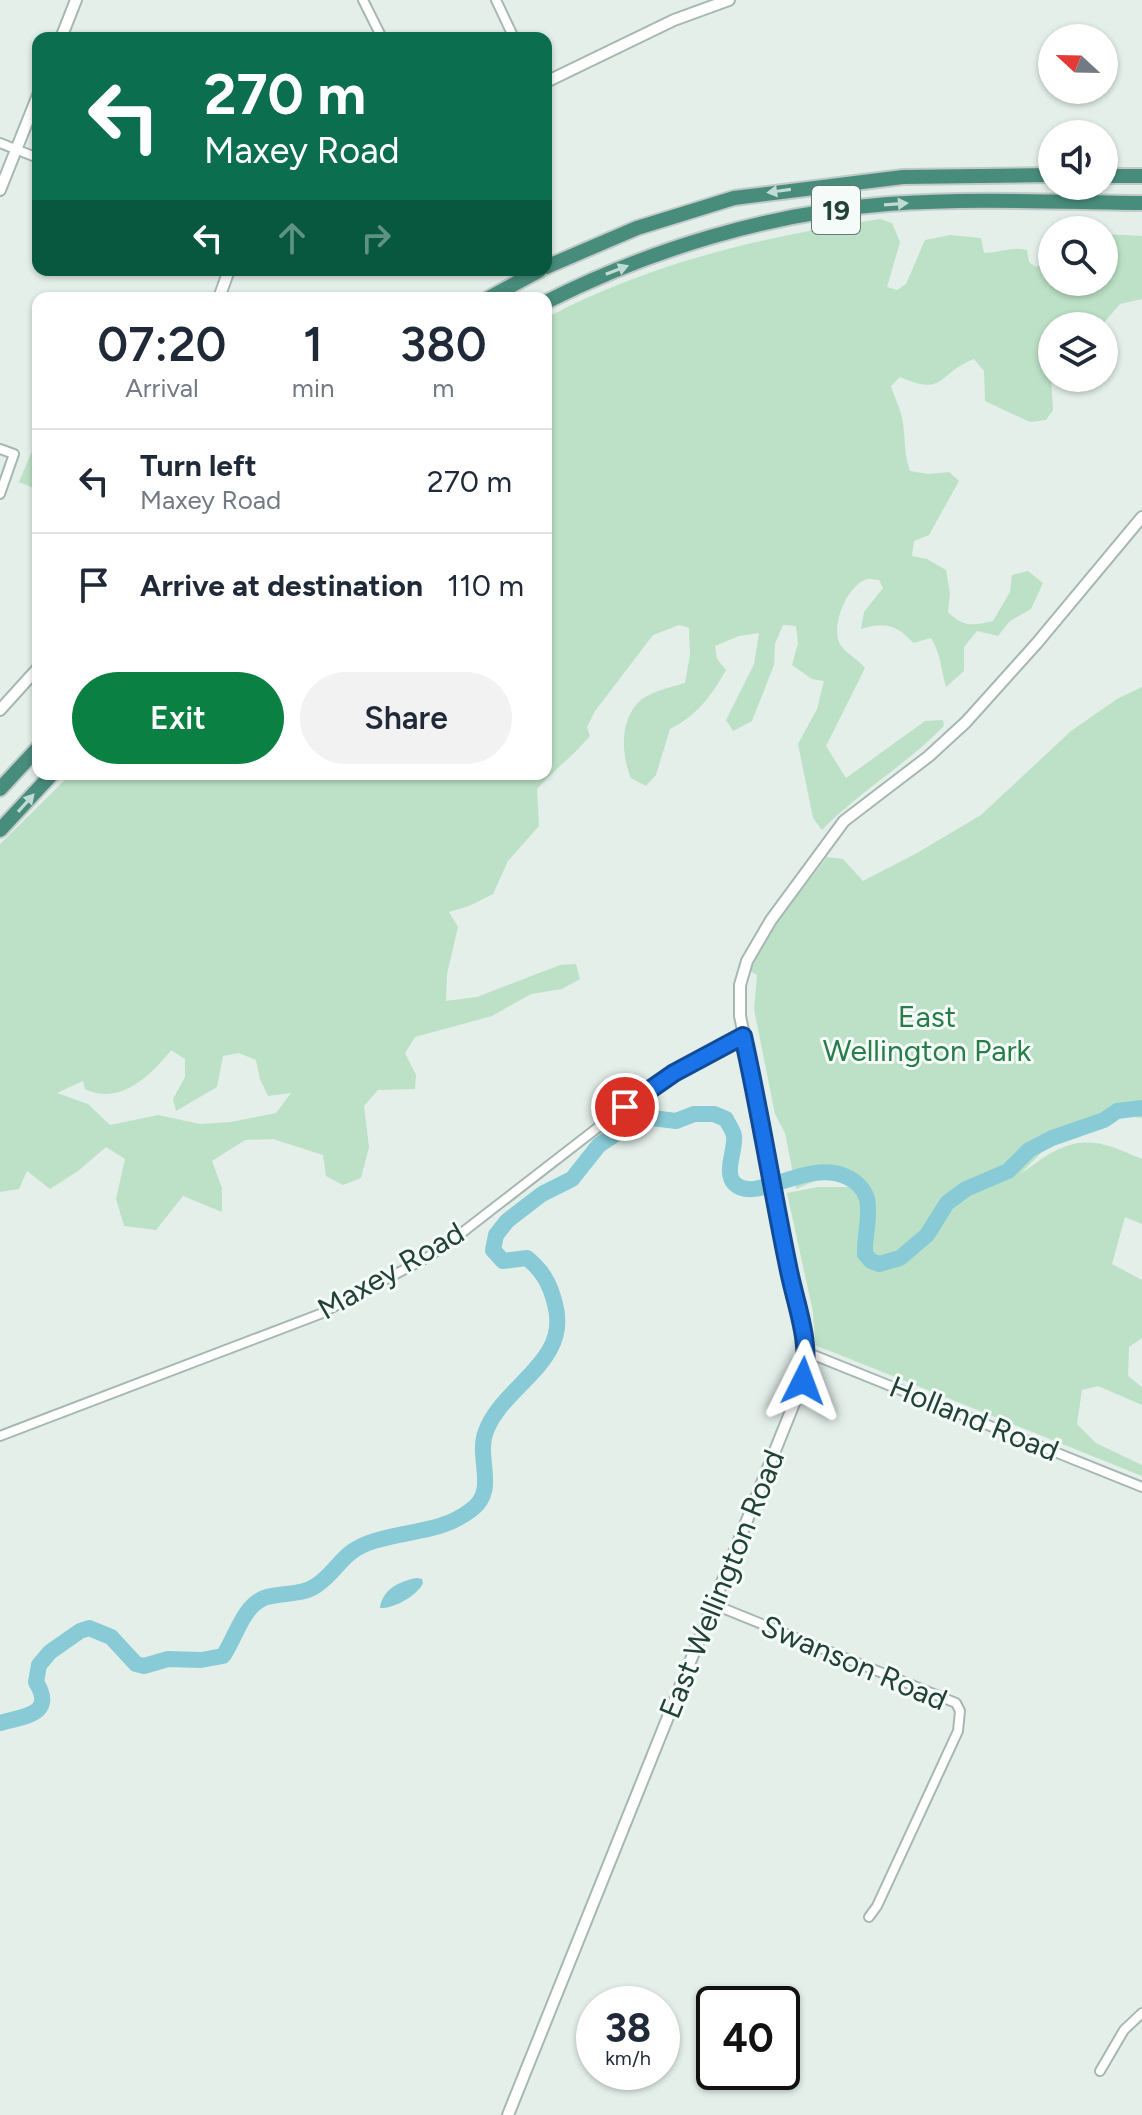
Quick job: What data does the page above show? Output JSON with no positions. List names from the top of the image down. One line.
{"streets":{"highway":["19"],"street":["Maxey Road","Holland Road","East Wellington Road","Swanson Road"]},"crossings":[["Maxey Road","East Wellington Road"],["Holland Road","East Wellington Road"],["East Wellington Road","Swanson Road"]],"parks":["East Wellington Park"],"north":"left","page":{"turn":["270 m","Maxey Road"],"eta":["07:20","Arrival","1","min","380","m"],"list":[{"name":"Turn left","note":"Maxey Road","value":"270 m"},{"name":"Arrive at destination","value":"110 m"}],"buttons":["Exit","Share"],"speed":"38 km/h","limit":"40"}}
